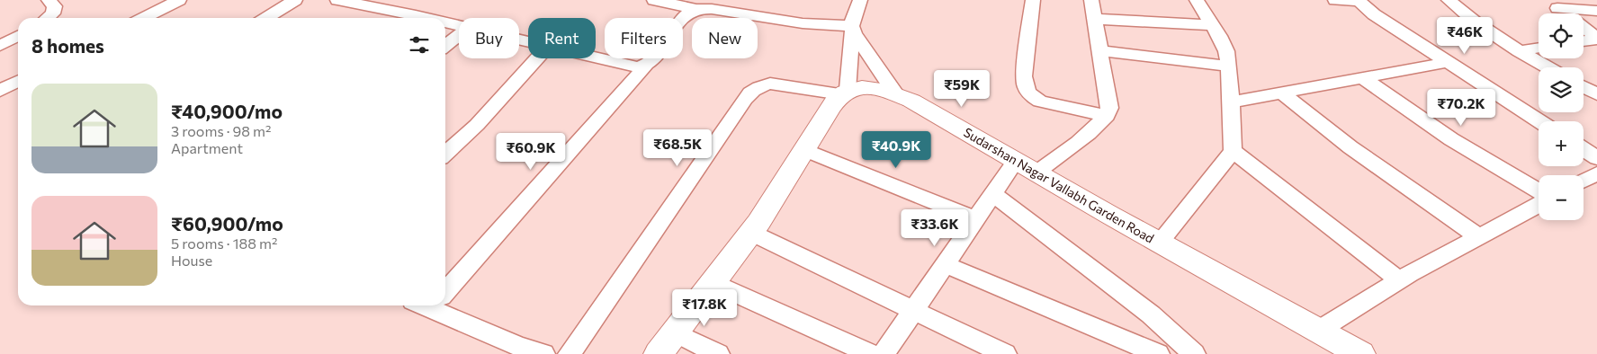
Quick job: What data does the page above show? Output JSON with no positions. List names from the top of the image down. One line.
{"streets":{"street":["Sudarshan Nagar Vallabh Garden Road"]},"page":{"map_buttons":["+","−"],"price":["₹46K","₹59K","₹70.2K","₹68.5K","₹40.9K","₹60.9K","₹33.6K","₹17.8K"],"chip":["Buy","Rent","Filters","New"],"heading":"8 homes","list":[{"name":"₹40,900/mo","note":"3 rooms · 98 m² · Apartment"},{"name":"₹60,900/mo","note":"5 rooms · 188 m² · House"}]}}
